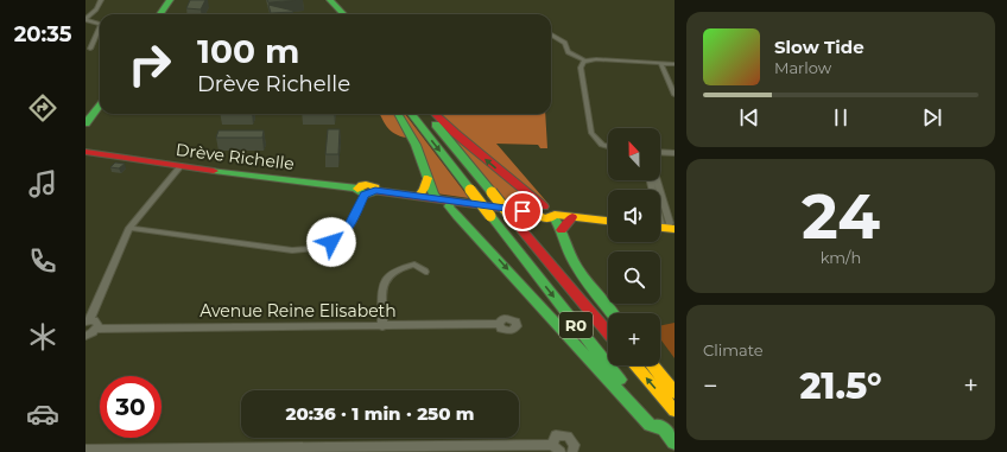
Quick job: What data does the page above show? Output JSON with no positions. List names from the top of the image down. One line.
{"streets":{"main road":["Drève Richelle","R0"],"street":["Avenue Reine Elisabeth"]},"north":"top","page":{"tabs":"20:35","turn":["100 m","Drève Richelle"],"song":["Slow Tide","Marlow"],"map_buttons":"+","tile":[["24","km/h"],"Climate"],"heat":["−","21.5°","+"],"limit":"30","trip":"20:36 · 1 min · 250 m"}}
